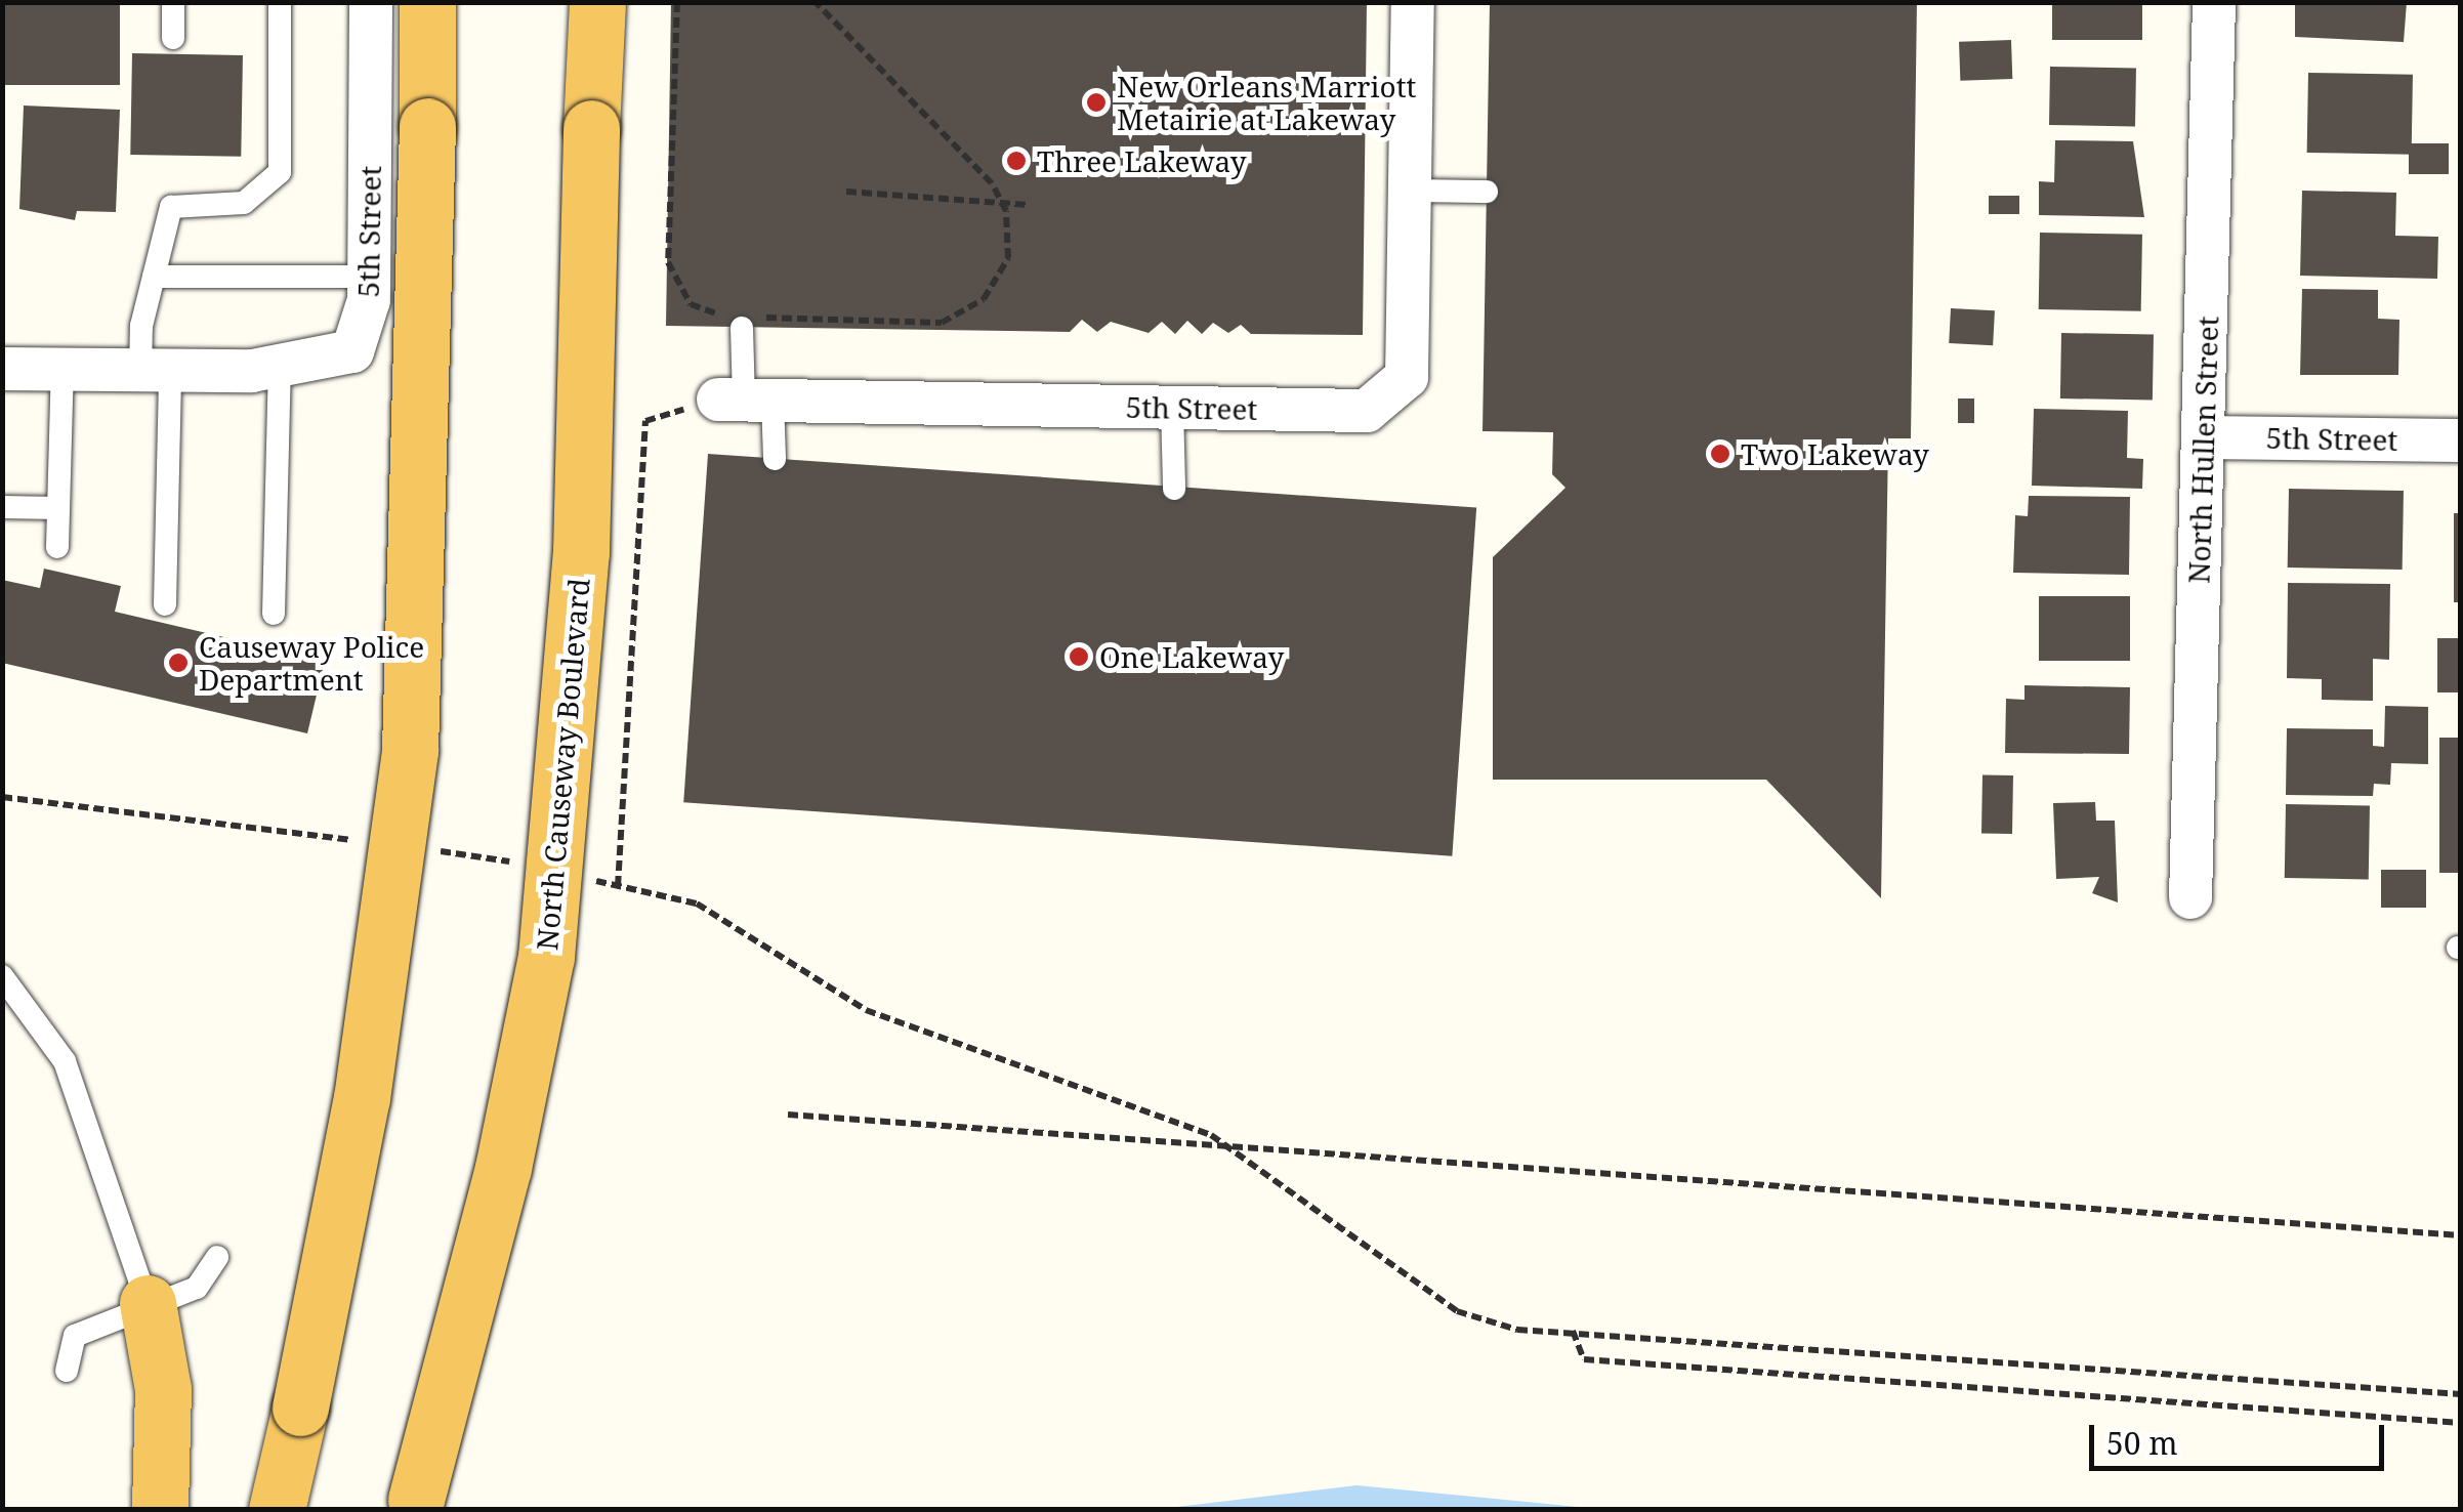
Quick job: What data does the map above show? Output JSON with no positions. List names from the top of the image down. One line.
{"streets":{"highway":["North Causeway Boulevard"],"street":["5th Street","North Hullen Street"]},"crossings":[["5th Street","North Hullen Street"]],"places":["New Orleans Marriott Metairie at Lakeway","Three Lakeway","Two Lakeway","One Lakeway","Causeway Police Department"],"scale_bar":"50 m"}
